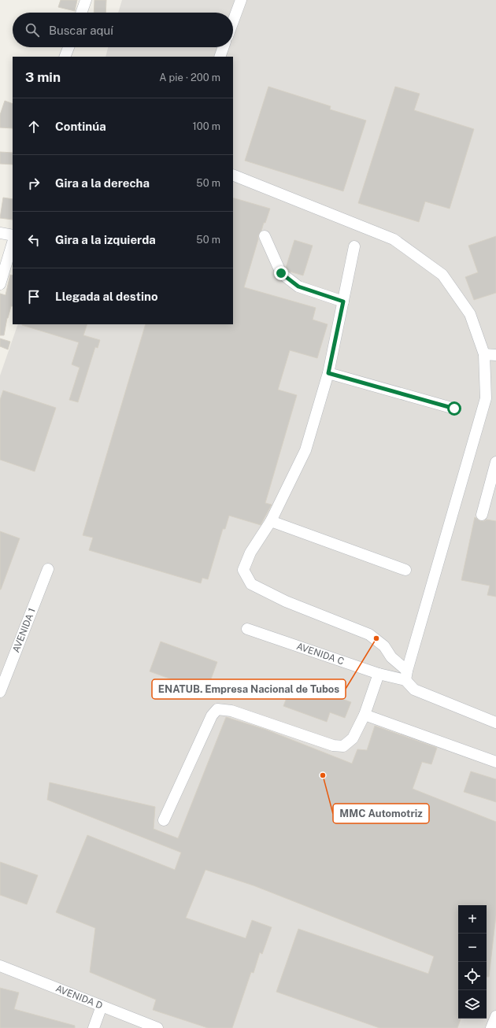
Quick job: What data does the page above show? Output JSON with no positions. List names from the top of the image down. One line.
{"streets":{"street":["AVENIDA 1","AVENIDA C","AVENIDA D"]},"places":["ENATUB. Empresa Nacional de Tubos","MMC Automotriz"],"page":{"search":"Buscar aquí","heading":["3 min","A pie · 200 m"],"list":[["Continúa","100 m"],["Gira a la derecha","50 m"],["Gira a la izquierda","50 m"],"Llegada al destino"],"map_buttons":["+","−"]}}
